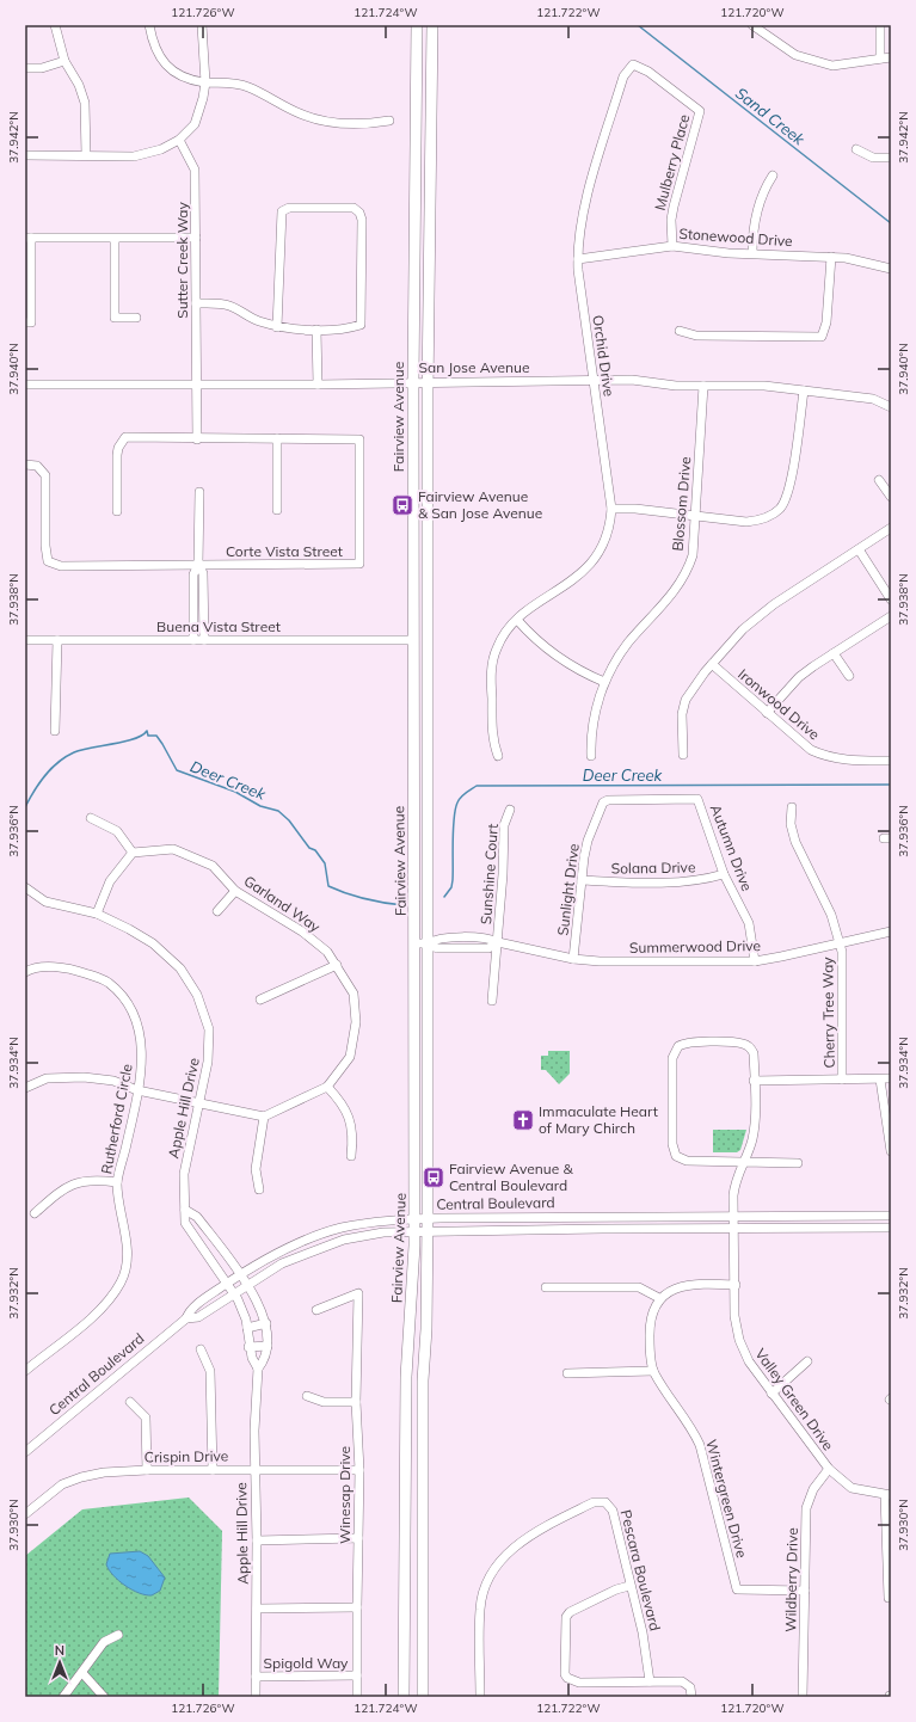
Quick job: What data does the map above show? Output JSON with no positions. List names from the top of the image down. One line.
{"streets":{"main road":["Fairview Avenue"],"street":["Mulberry Place","Stonewood Drive","Sutter Creek Way","Orchid Drive","San Jose Avenue","Blossom Drive","Corte Vista Street","Buena Vista Street","Ironwood Drive","Autumn Drive","Solana Drive","Sunshine Court","Sunlight Drive","Garland Way","Summerwood Drive","Cherry Tree Way","Apple Hill Drive","Rutherford Circle","Central Boulevard","Valley Green Drive","Crispin Drive","Winesap Drive","Wintergreen Drive","Pescara Boulevard","Wildberry Drive","Spigold Way"]},"crossings":[["Mulberry Place","Stonewood Drive"],["Mulberry Place","Orchid Drive"],["Stonewood Drive","Orchid Drive"],["Sutter Creek Way","San Jose Avenue"],["Sutter Creek Way","Corte Vista Street"],["Orchid Drive","San Jose Avenue"],["San Jose Avenue","Fairview Avenue"],["San Jose Avenue","Blossom Drive"],["Fairview Avenue","Buena Vista Street"],["Fairview Avenue","Summerwood Drive"],["Fairview Avenue","Central Boulevard"],["Autumn Drive","Solana Drive"],["Autumn Drive","Sunlight Drive"],["Autumn Drive","Summerwood Drive"],["Solana Drive","Sunlight Drive"],["Sunshine Court","Summerwood Drive"],["Sunlight Drive","Summerwood Drive"],["Summerwood Drive","Cherry Tree Way"],["Apple Hill Drive","Central Boulevard"],["Apple Hill Drive","Crispin Drive"],["Apple Hill Drive","Spigold Way"],["Central Boulevard","Valley Green Drive"],["Valley Green Drive","Wildberry Drive"],["Crispin Drive","Winesap Drive"],["Winesap Drive","Spigold Way"],["Wintergreen Drive","Wildberry Drive"]],"water":["Sand Creek","Deer Creek"],"places":{"bus stop":["Fairview Avenue & San Jose Avenue","Fairview Avenue & Central Boulevard"],"church":["Immaculate Heart of Mary Chirch"]},"north":"top","coordinates":["121.726°W","121.724°W","121.722°W","121.720°W","37.942°N","37.940°N","37.938°N","37.936°N","37.934°N","37.932°N","37.930°N"]}
